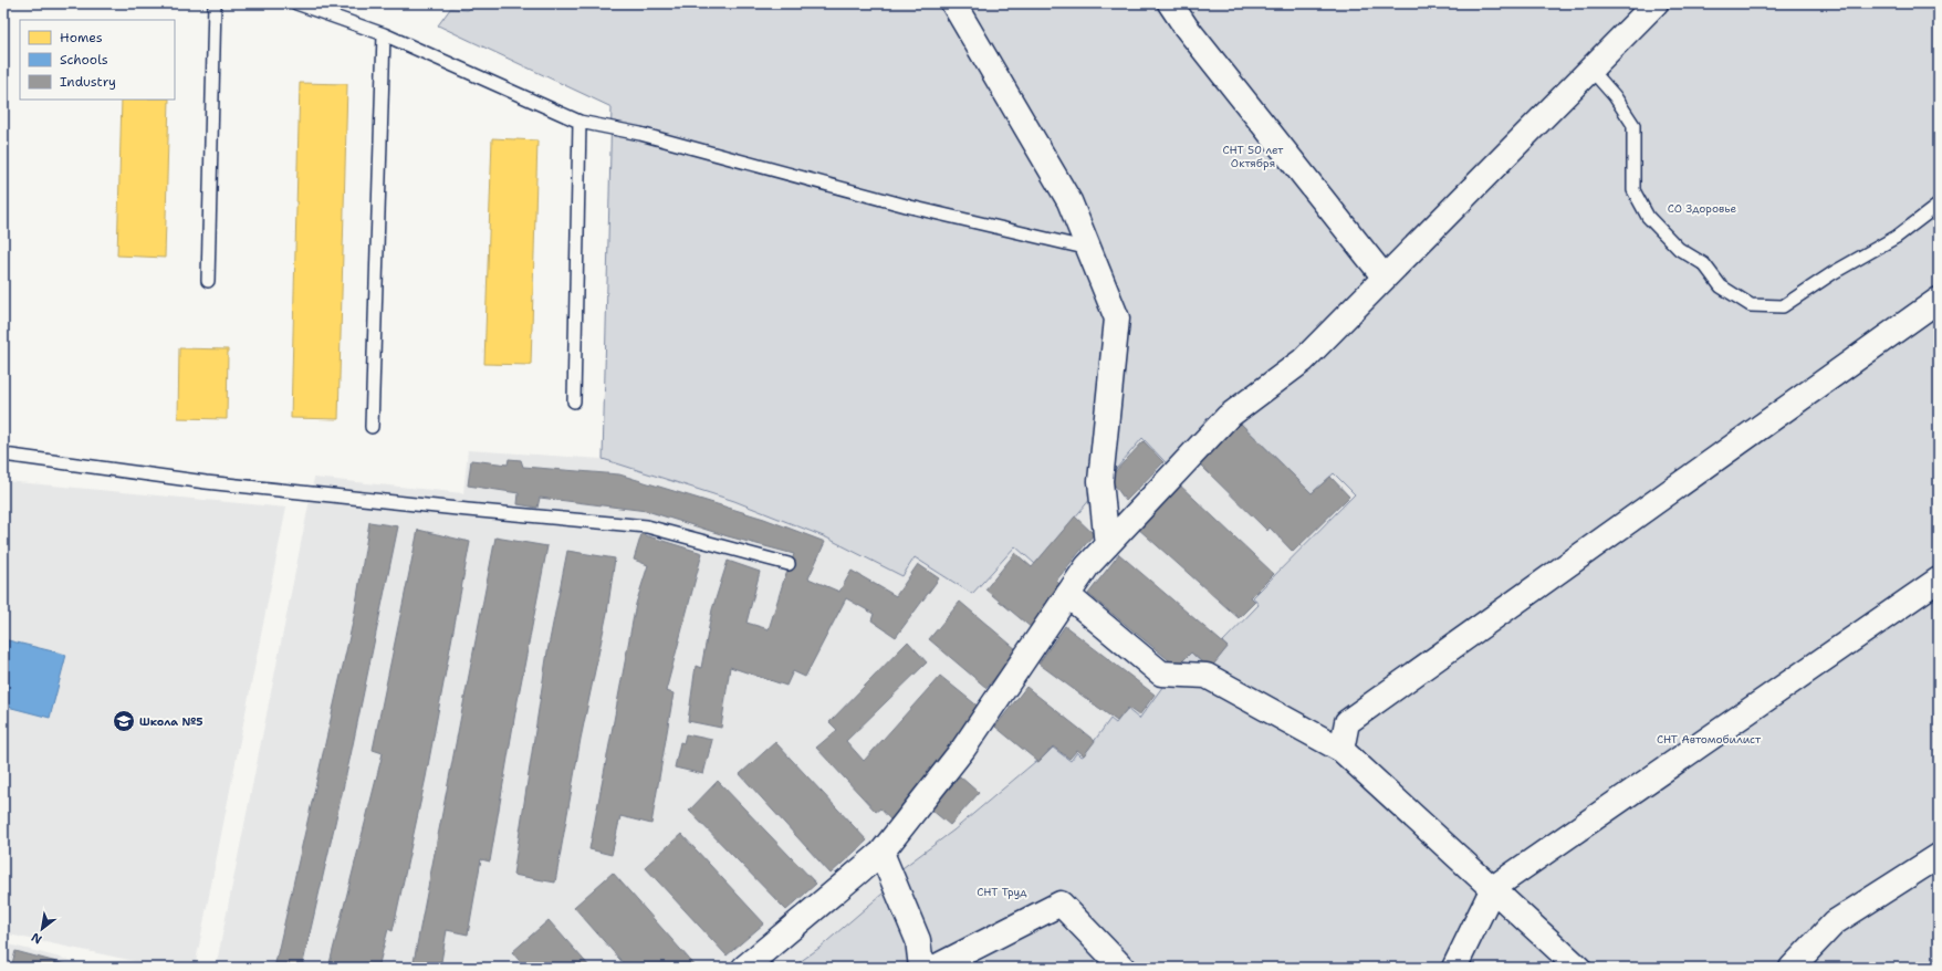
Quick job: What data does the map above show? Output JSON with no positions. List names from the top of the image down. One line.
{"parks":["СНТ 50 лет Октября","СО Здоровье","СНТ Автомобилист","СНТ Труд"],"places":{"school or university":["Школа №5"]},"legend":["Homes","Schools","Industry"],"north":"bottom left"}
